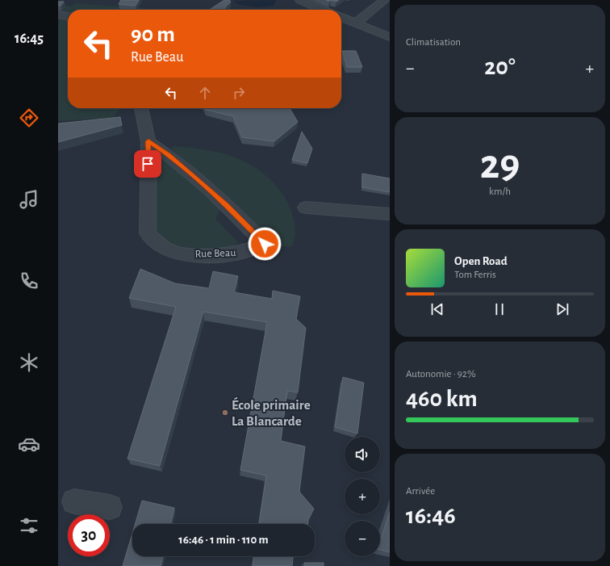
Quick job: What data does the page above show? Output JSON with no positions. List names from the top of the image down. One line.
{"streets":{"street":["Rue Beau"]},"places":["École primaire La Blancarde"],"page":{"tabs":"16:45","tile":["Climatisation",["29","km/h"],["Autonomie · 92%","460 km"],["Arrivée","16:46"]],"turn":["90 m","Rue Beau"],"heat":["−","20°","+"],"song":["Open Road","Tom Ferris"],"map_buttons":["+","−"],"limit":"30","trip":"16:46 · 1 min · 110 m"}}
